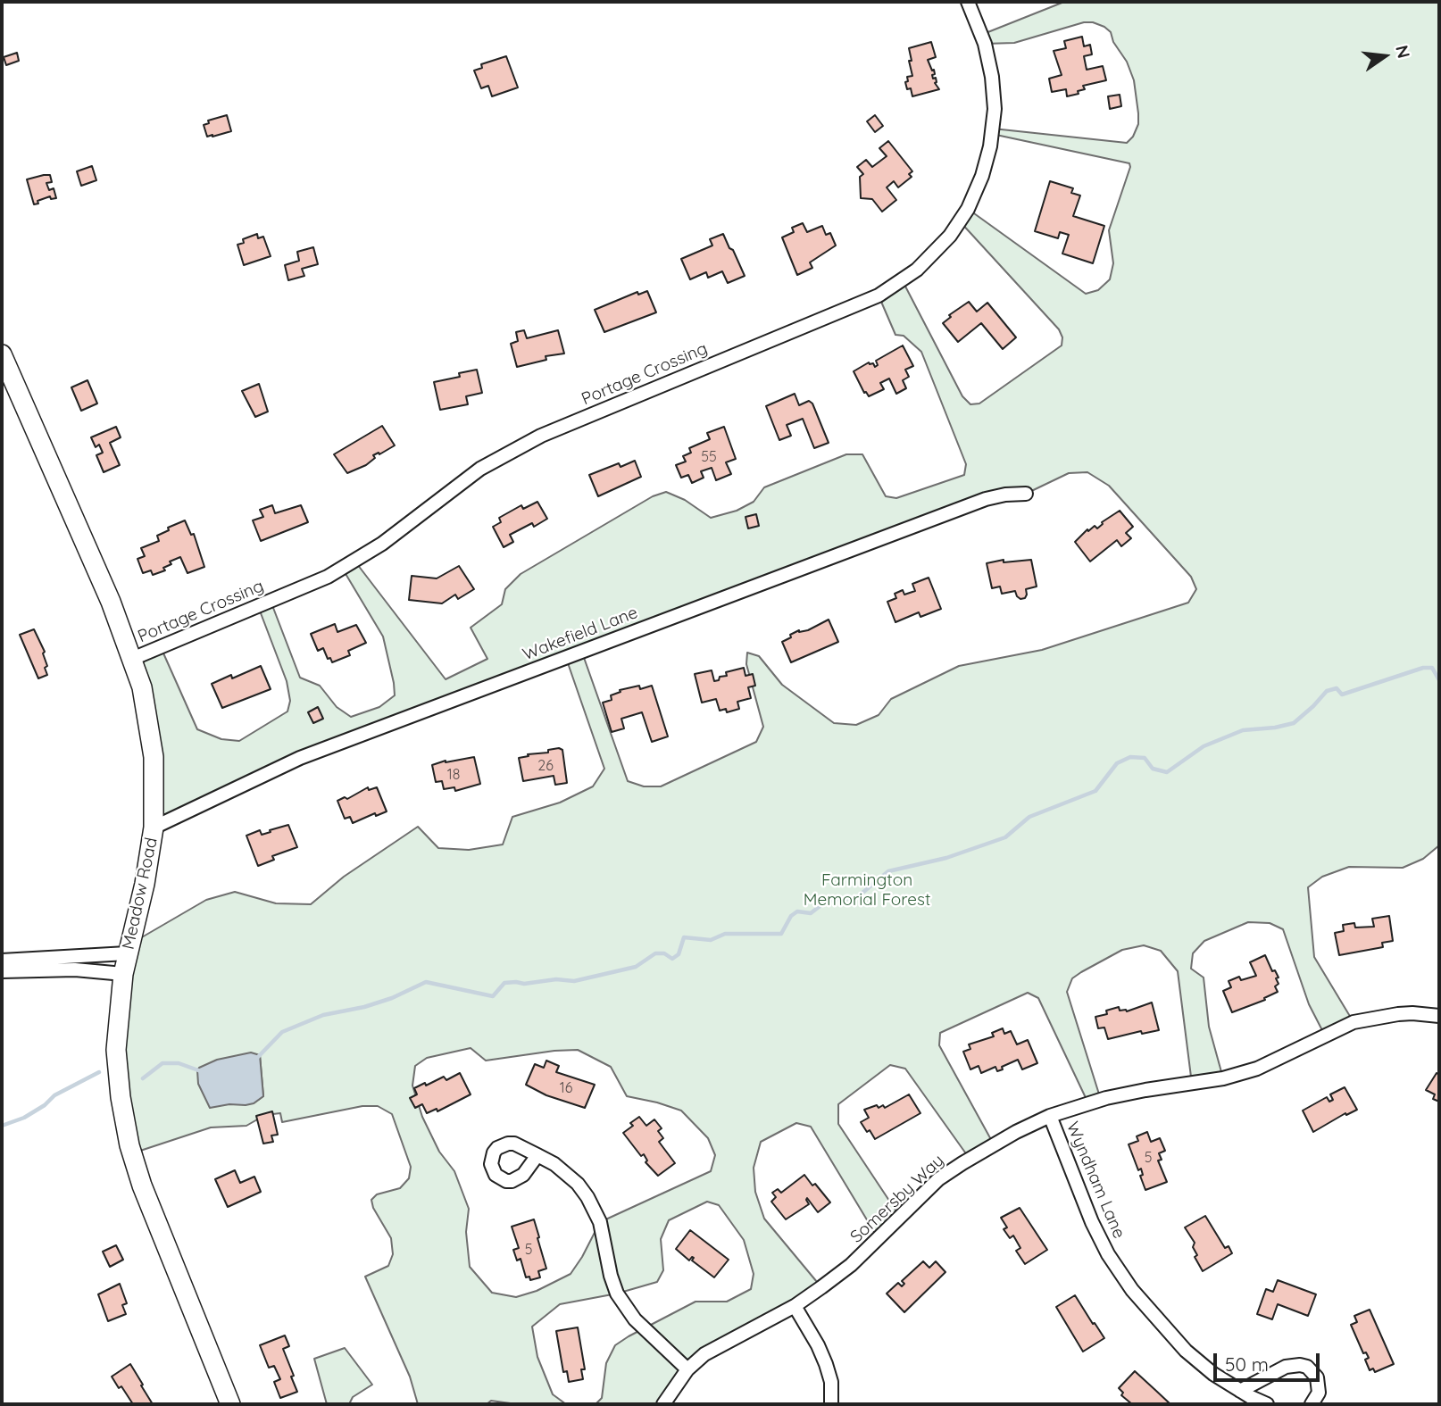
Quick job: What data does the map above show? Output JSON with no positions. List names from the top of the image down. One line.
{"streets":{"street":["Portage Crossing","Wakefield Lane","Meadow Road","Wyndham Lane","Somersby Way"]},"crossings":[["Portage Crossing","Meadow Road"],["Wakefield Lane","Meadow Road"],["Wyndham Lane","Somersby Way"]],"parks":["Farmington Memorial Forest"],"house_numbers":["55","26","18","16","5","5"],"scale_bar":"50 m","north":"right"}
